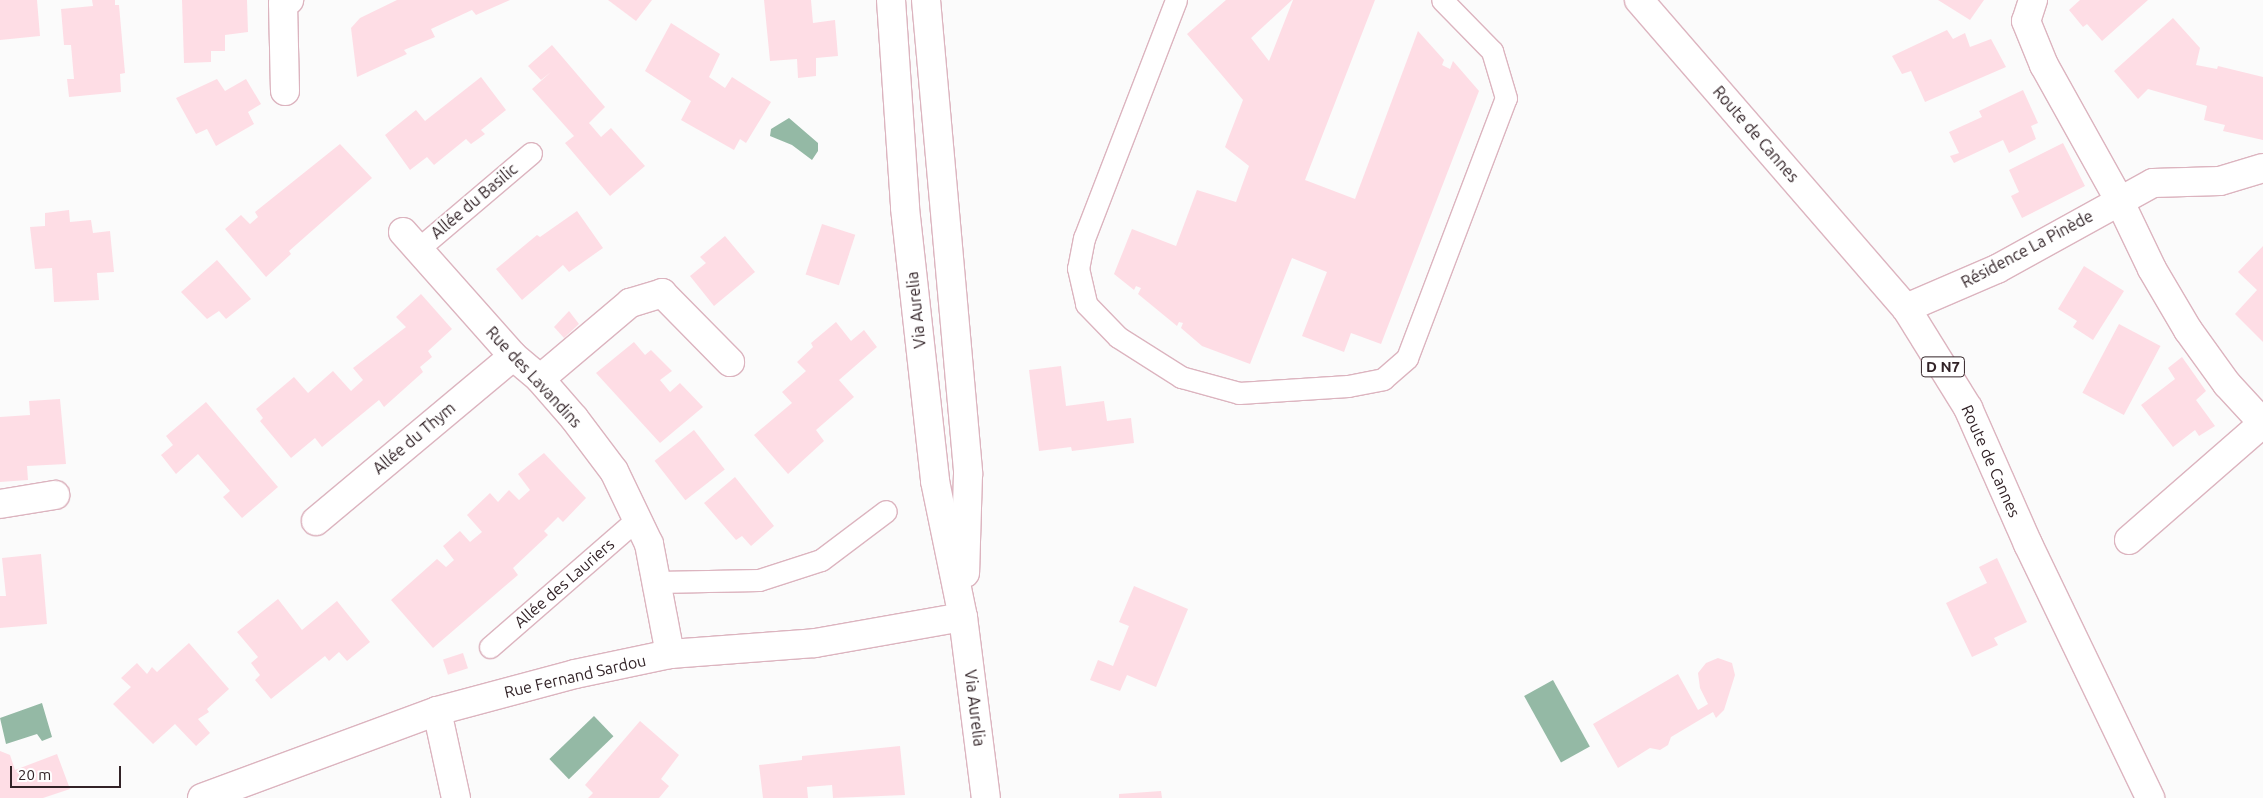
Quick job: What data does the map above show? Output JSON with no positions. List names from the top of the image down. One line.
{"streets":{"street":["Route de Cannes","Résidence La Pinède","Via Aurelia","D N7","Rue des Lavandins","Allée du Thym","Rue Fernand Sardou"],"lane":["Allée du Basilic","Allée des Lauriers"]},"crossings":[["Route de Cannes","Résidence La Pinède"],["Allée du Basilic","Rue des Lavandins"],["Via Aurelia","Rue Fernand Sardou"],["Rue des Lavandins","Allée du Thym"],["Rue des Lavandins","Allée des Lauriers"],["Rue des Lavandins","Rue Fernand Sardou"]],"scale_bar":"20 m"}
